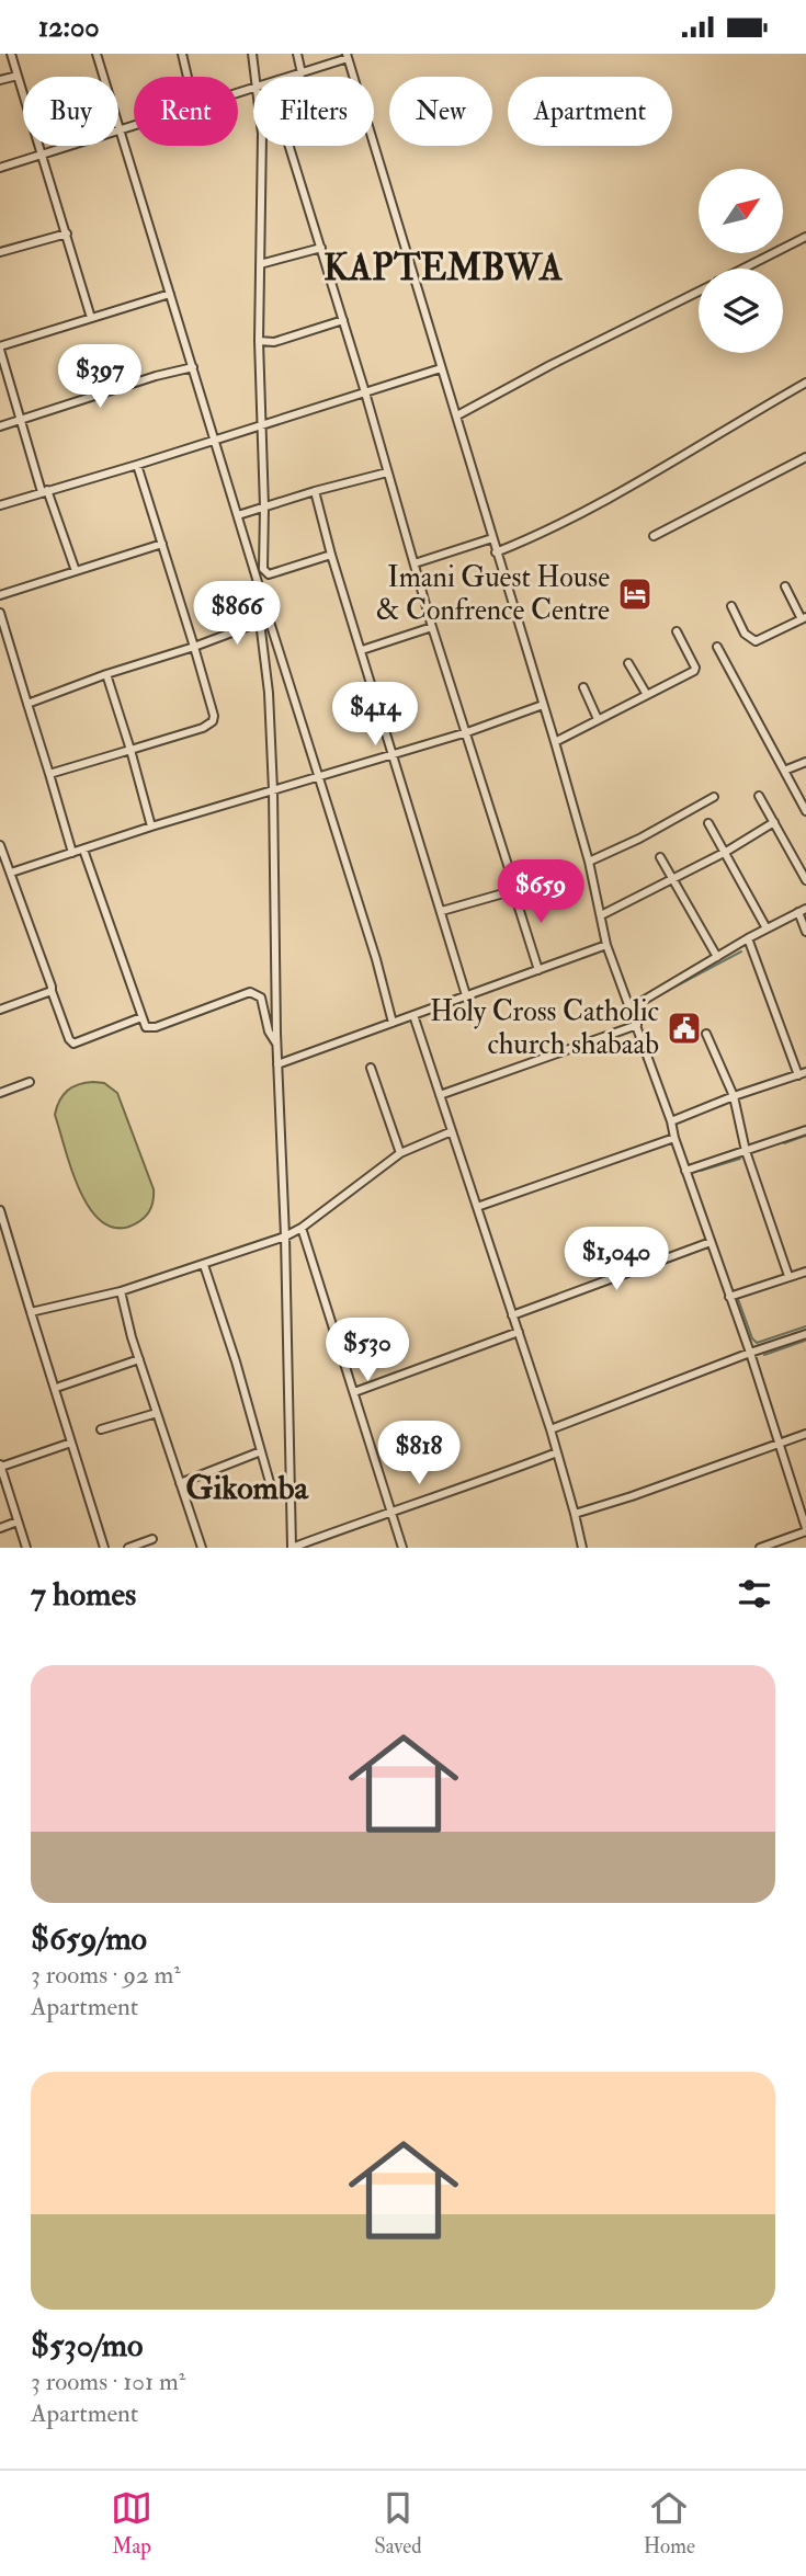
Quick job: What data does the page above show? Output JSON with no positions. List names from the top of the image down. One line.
{"districts":["KAPTEMBWA","Gikomba"],"places":{"hotel":["Imani Guest House & Confrence Centre"],"public building":["Holy Cross Catholic church shabaab"]},"north":"top right","page":{"status":"12:00","chip":["Buy","Rent","Filters","New","Apartment"],"price":["$397","$866","$414","$659","$1,040","$530","$818"],"heading":"7 homes","list":[{"name":"$659/mo","note":"3 rooms · 92 m² · Apartment"},{"name":"$530/mo","note":"3 rooms · 101 m² · Apartment"}],"tabs":["Map","Saved","Home"]}}
